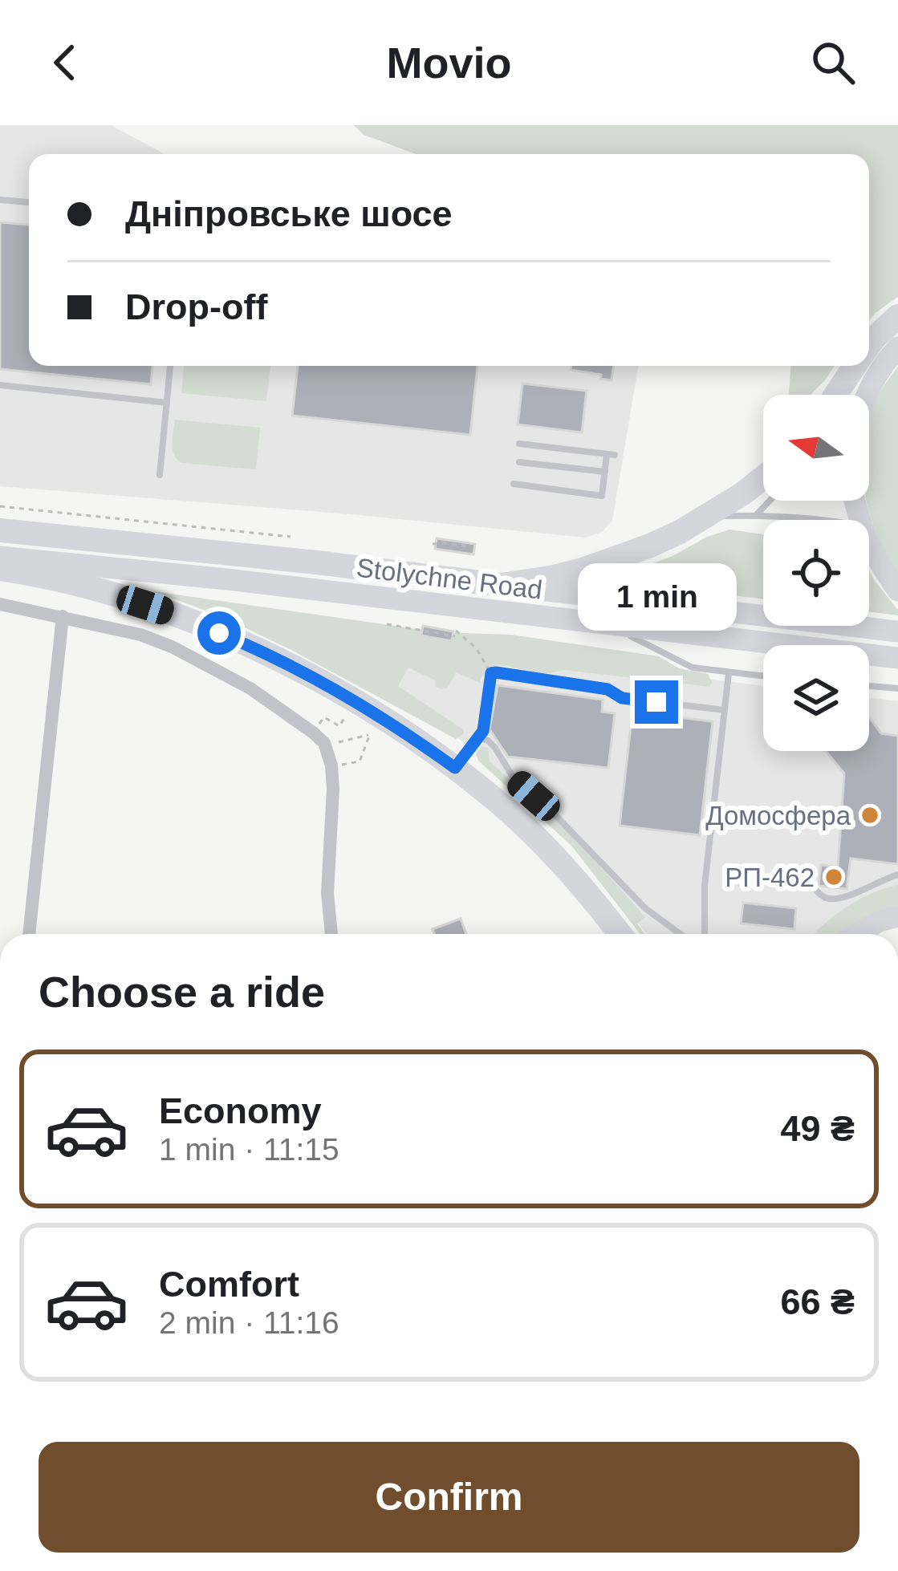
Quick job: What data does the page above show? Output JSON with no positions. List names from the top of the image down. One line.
{"streets":{"highway":["Stolychne Road"]},"places":["Домосфера","РП-462"],"north":"left","page":{"header":"Movio","banner":["Дніпровське шосе","Drop-off"],"bubble":"1 min","heading":"Choose a ride","list":[{"name":"Economy","note":"1 min · 11:15","value":"49 ₴"},{"name":"Comfort","note":"2 min · 11:16","value":"66 ₴"}],"buttons":"Confirm"}}
